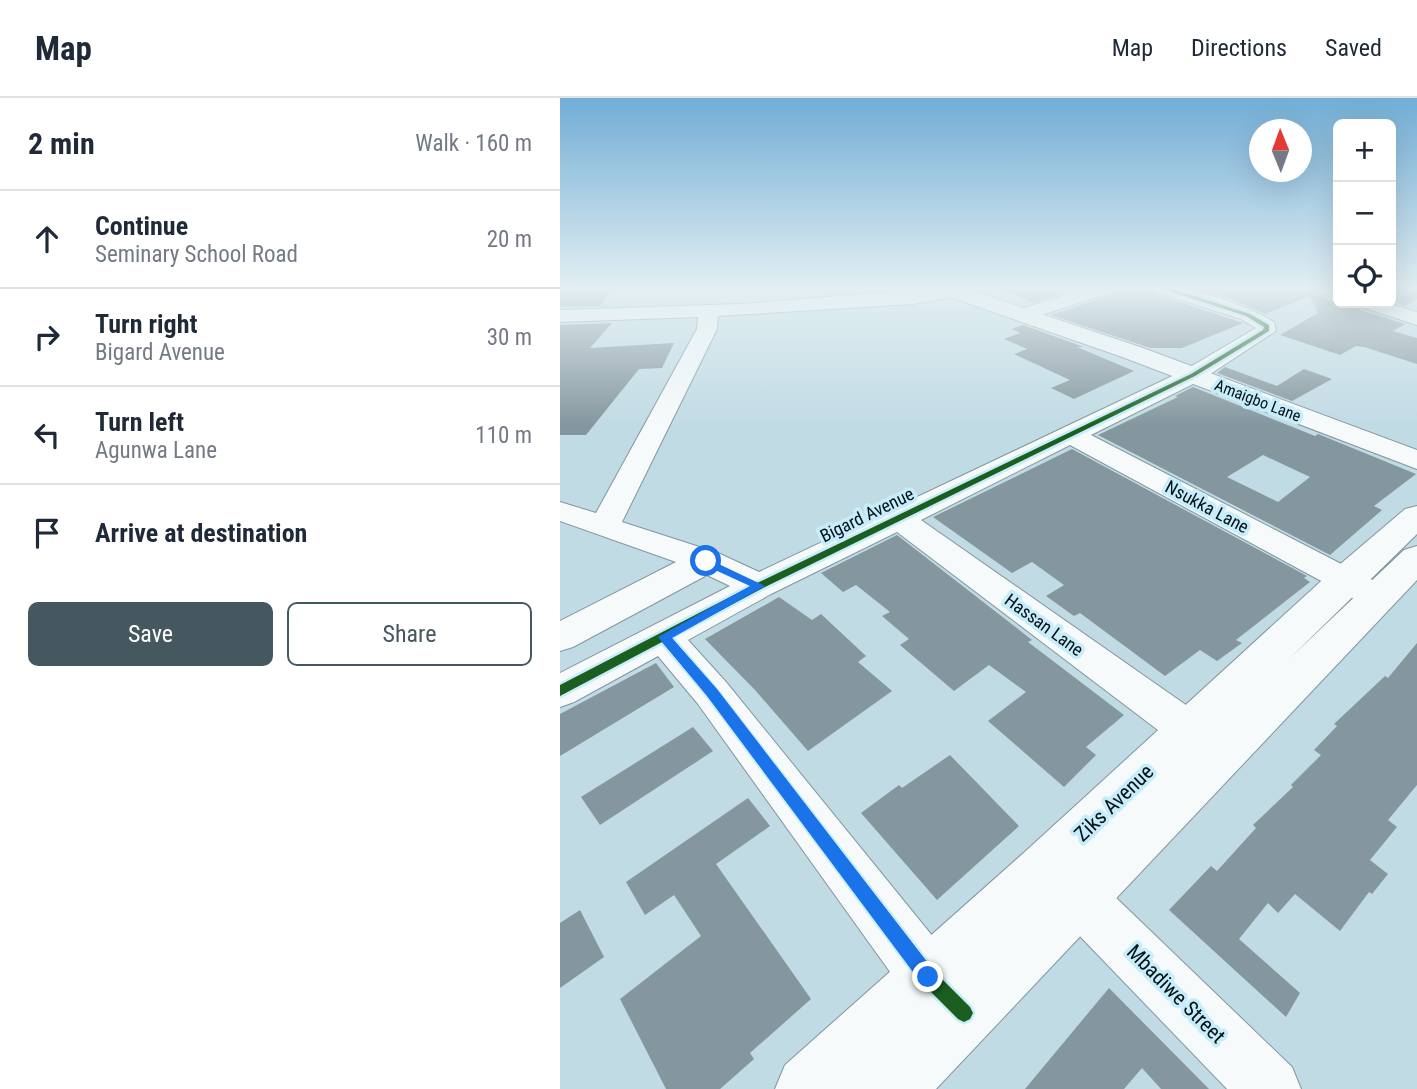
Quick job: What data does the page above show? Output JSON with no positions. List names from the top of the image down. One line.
{"streets":{"main road":["Amaigbo Lane"],"street":["Nsukka Lane","Bigard Avenue","Hassan Lane","Mbadiwe Street"]},"crossings":[["Amaigbo Lane","Bigard Avenue"],["Nsukka Lane","Bigard Avenue"],["Bigard Avenue","Hassan Lane"]],"north":"top","page":{"header":"Map","nav":["Map","Directions","Saved"],"heading":["2 min","Walk · 160 m"],"map_buttons":["+","−"],"list":[["Continue","Seminary School Road","20 m"],["Turn right","Bigard Avenue","30 m"],["Turn left","Agunwa Lane","110 m"],"Arrive at destination"],"buttons":["Save","Share"]}}
